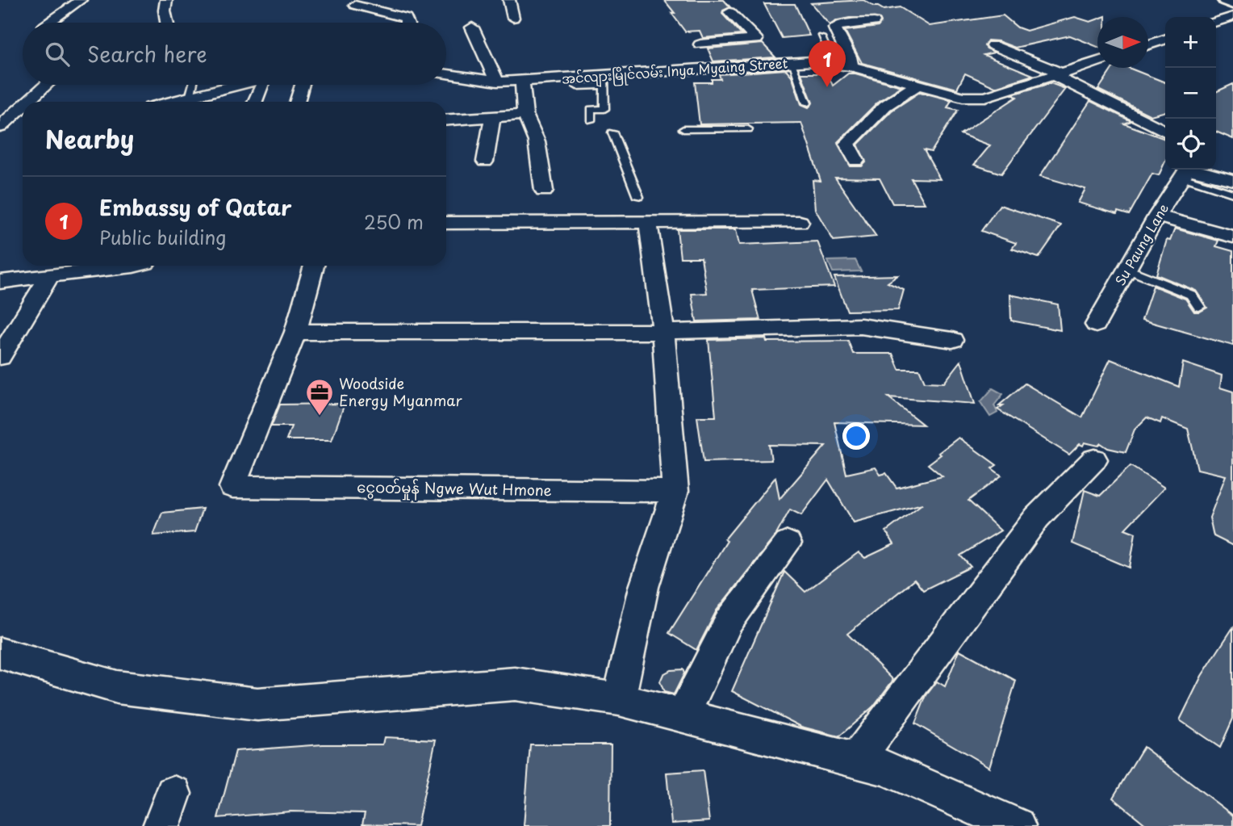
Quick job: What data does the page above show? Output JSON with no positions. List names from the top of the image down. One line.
{"streets":{"street":["အင်လျားမြိုင်လမ်း Inya Myaing Street","Su Paung Lane","ငွေဝတ်မှုန် Ngwe Wut Hmone"]},"places":{"office":["Woodside Energy Myanmar"]},"north":"right","page":{"map_buttons":["+","−"],"search":"Search here","pins":"1","heading":"Nearby","list":[{"mark":"1","name":"Embassy of Qatar","note":"Public building","value":"250 m"}]}}
